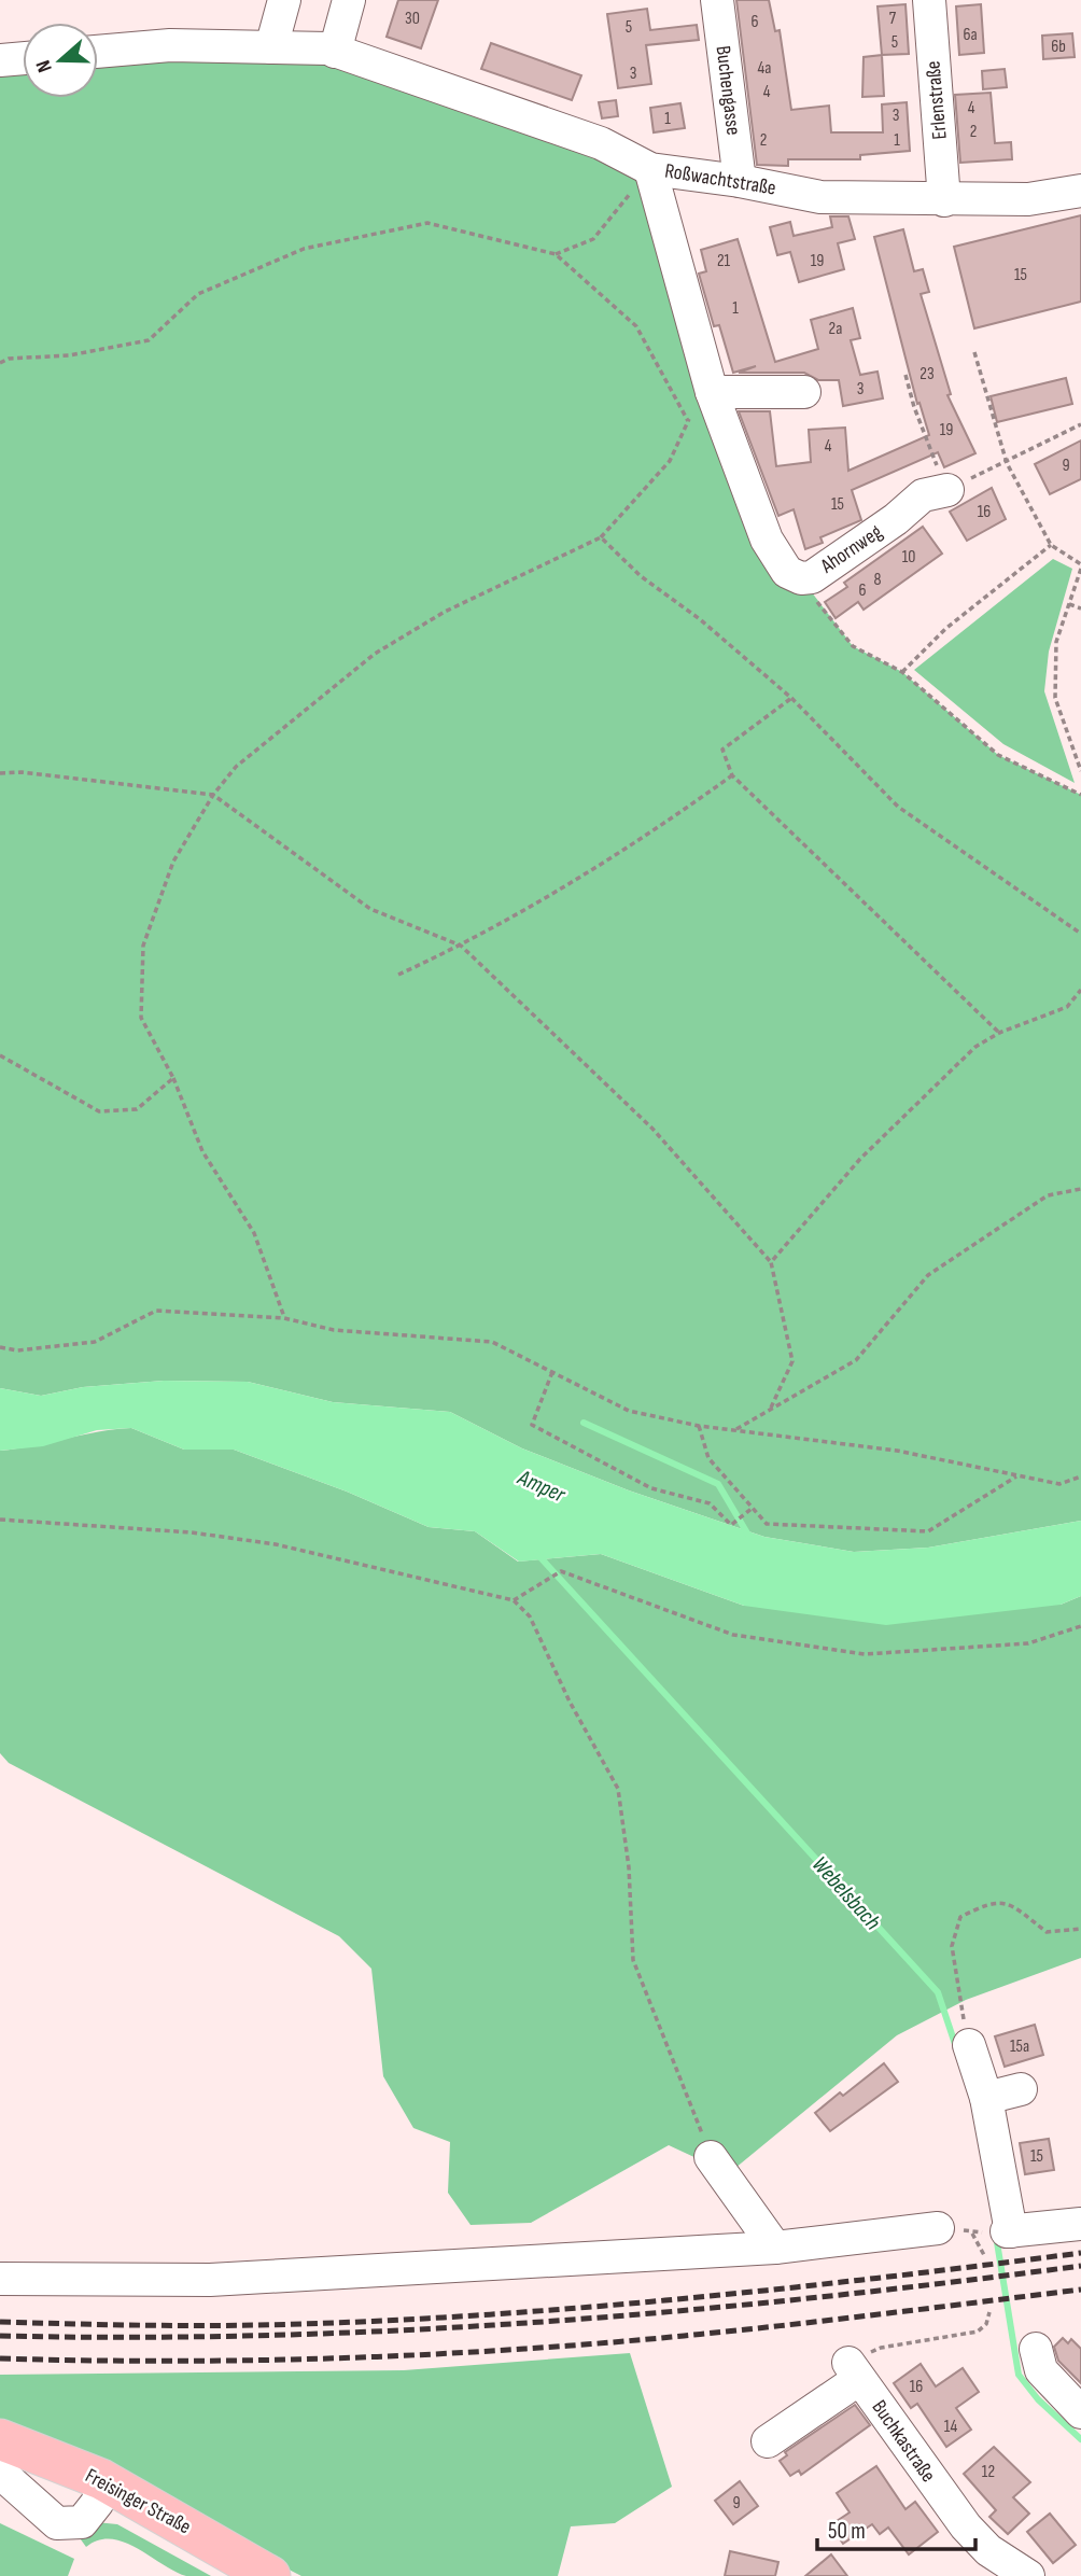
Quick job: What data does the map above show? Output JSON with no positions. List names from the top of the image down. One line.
{"streets":{"main road":["Freisinger Straße"],"street":["Buchengasse","Erlenstraße","Roßwachtstraße","Ahornweg","Buchkastraße"]},"crossings":[["Buchengasse","Roßwachtstraße"],["Erlenstraße","Roßwachtstraße"],["Roßwachtstraße","Ahornweg"]],"water":["Amper","Webelsbach"],"house_numbers":["30","7","6","5","6a","5","6b","4a","3","4","4","3","1","2","2","1","21","19","15","1","2a","23","3","19","4","9","15","16","10","8","6","15a","15","16","14","12","9"],"scale_bar":"50 m","north":"left"}
